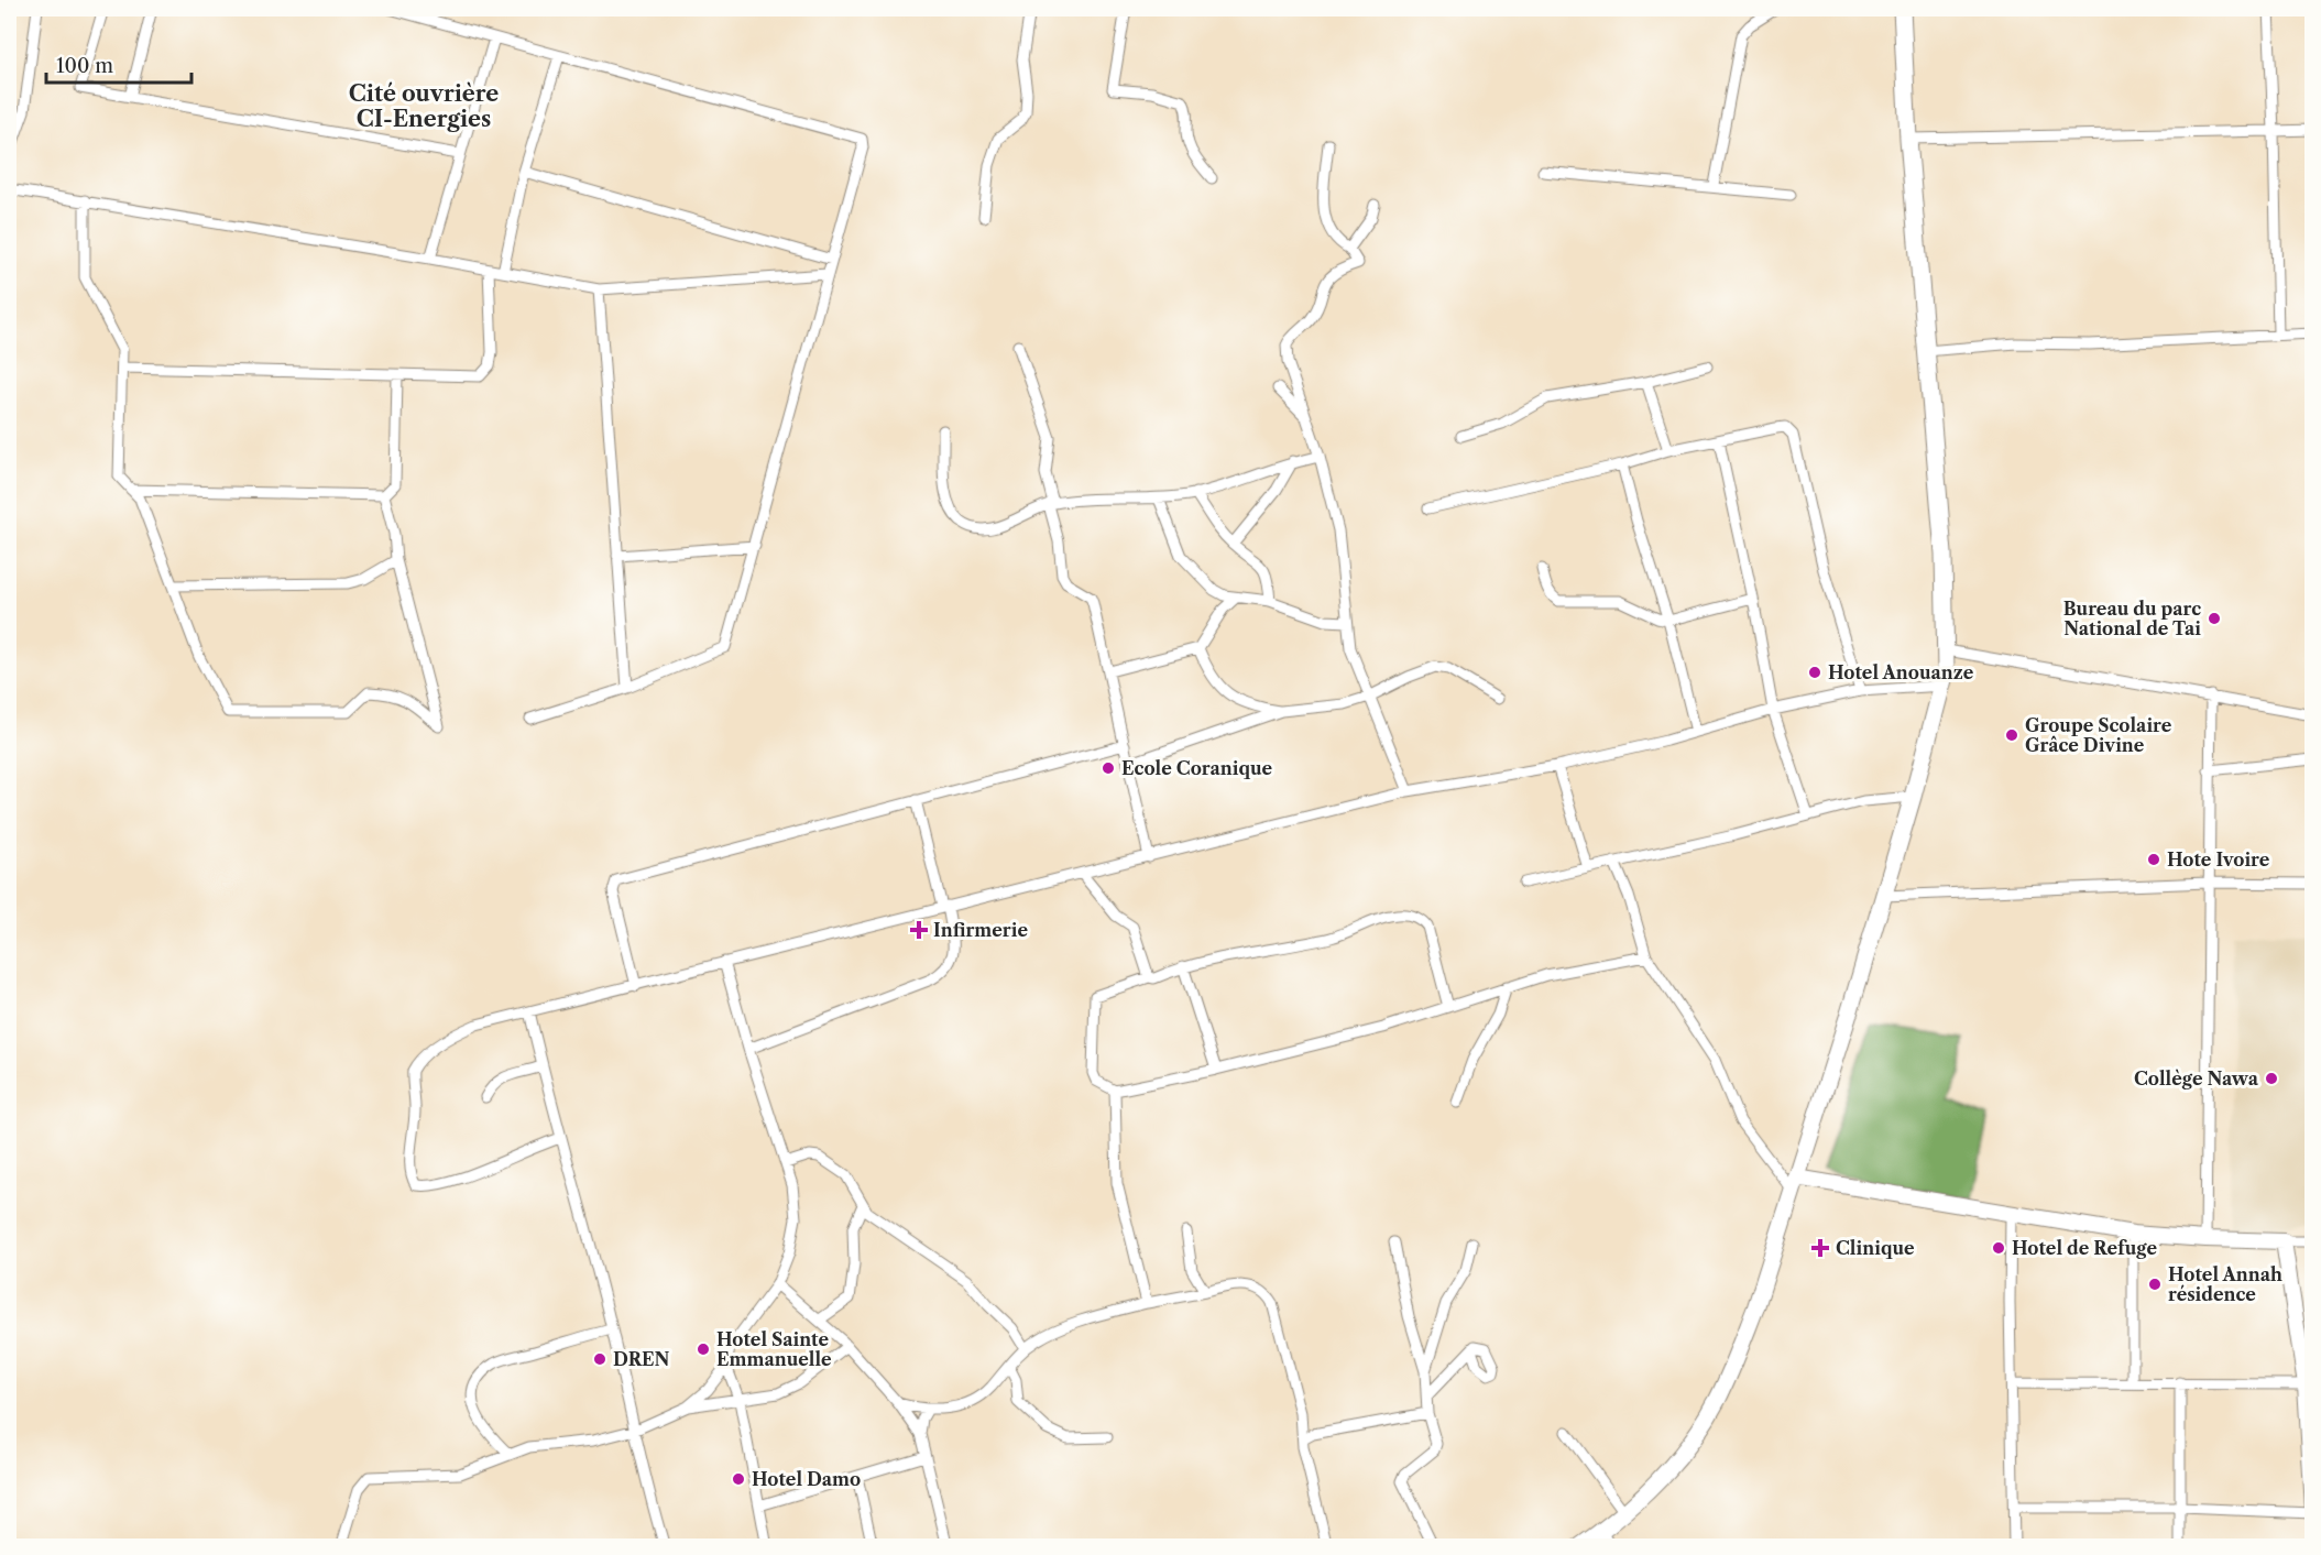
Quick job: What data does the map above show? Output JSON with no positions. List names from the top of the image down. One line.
{"districts":["Cité ouvrière CI-Energies"],"places":{"other":["Bureau du parc National de Tai","Hotel Anouanze","Groupe Scolaire Grâce Divine","Ecole Coranique","Hote Ivoire","Collège Nawa","Hotel de Refuge","Hotel Annah résidence","Hotel Sainte Emmanuelle","DREN","Hotel Damo"],"health":["Infirmerie","Clinique"]},"scale_bar":"100 m"}
